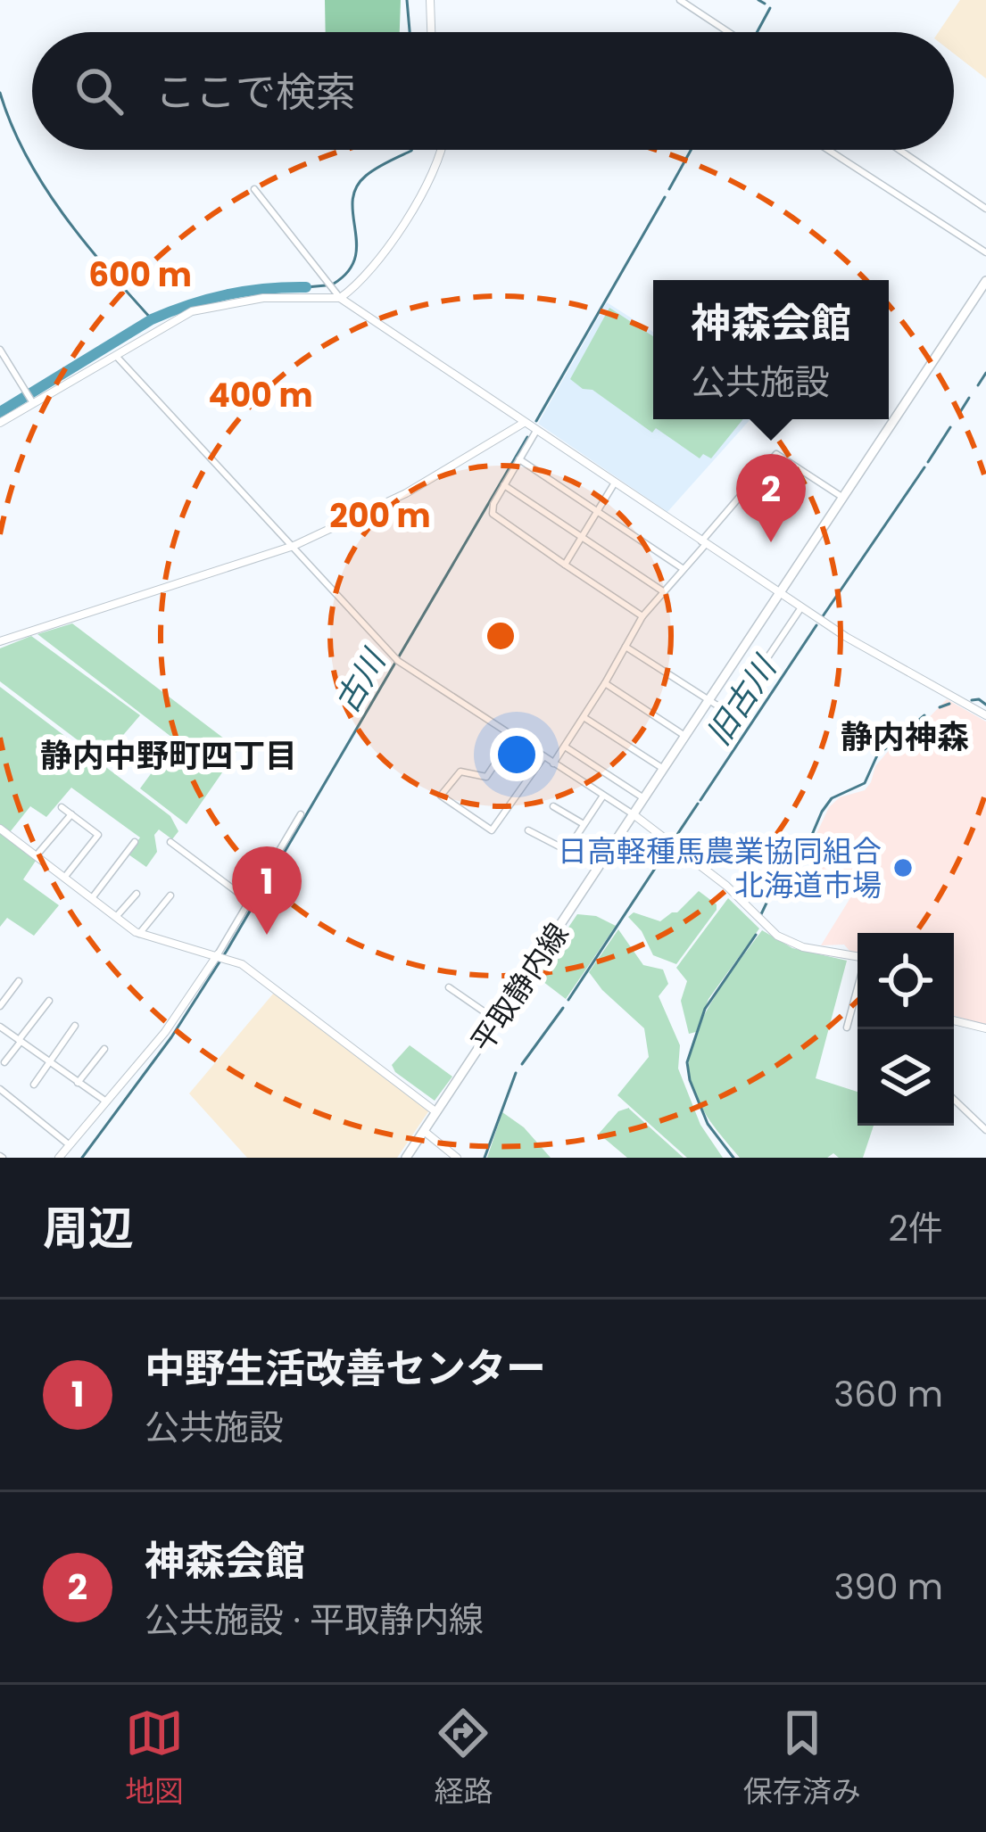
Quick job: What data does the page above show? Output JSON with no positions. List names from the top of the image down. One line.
{"streets":{"main road":["平取静内線"]},"districts":["静内神森","静内中野町四丁目"],"water":["古川","旧古川"],"places":["日高軽種馬農業協同組合 北海道市場"],"page":{"search":"ここで検索","popup":["神森会館","公共施設"],"pins":["2","1"],"heading":["周辺","2件"],"list":[{"mark":"1","name":"中野生活改善センター","note":"公共施設","value":"360 m"},{"mark":"2","name":"神森会館","note":"公共施設 · 平取静内線","value":"390 m"}],"nav":["地図","経路","保存済み"]},"rings":["600 m","400 m","200 m"]}
